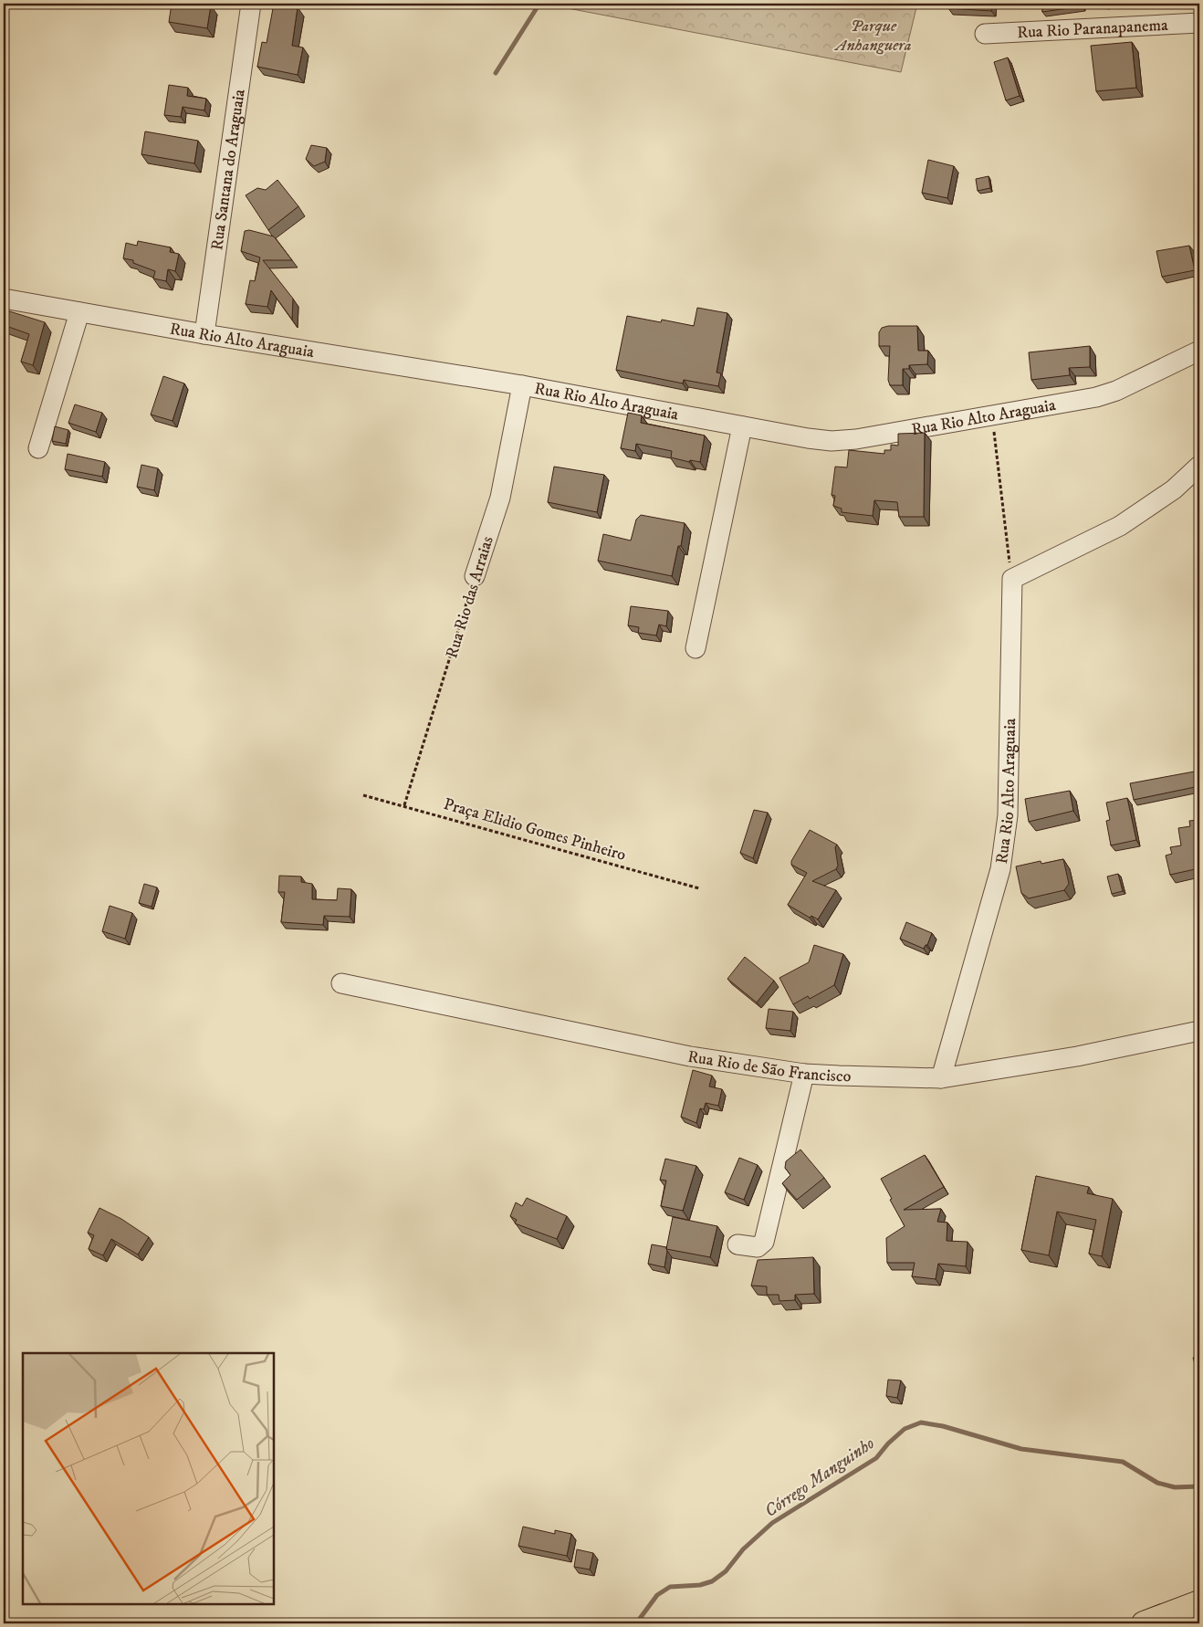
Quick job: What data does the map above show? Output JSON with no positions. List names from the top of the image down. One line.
{"streets":{"street":["Rua Rio Paranapanema","Rua Santana do Araguaia","Rua Rio Alto Araguaia","Rua Rio das Arraias","Rua Rio de São Francisco"],"path":["Praça Elidio Gomes Pinheiro"]},"crossings":[["Rua Santana do Araguaia","Rua Rio Alto Araguaia"],["Rua Rio Alto Araguaia","Rua Rio das Arraias"],["Rua Rio Alto Araguaia","Rua Rio de São Francisco"],["Rua Rio das Arraias","Praça Elidio Gomes Pinheiro"]],"water":["Córrego Manguinho"],"parks":["Parque Anhanguera"]}
